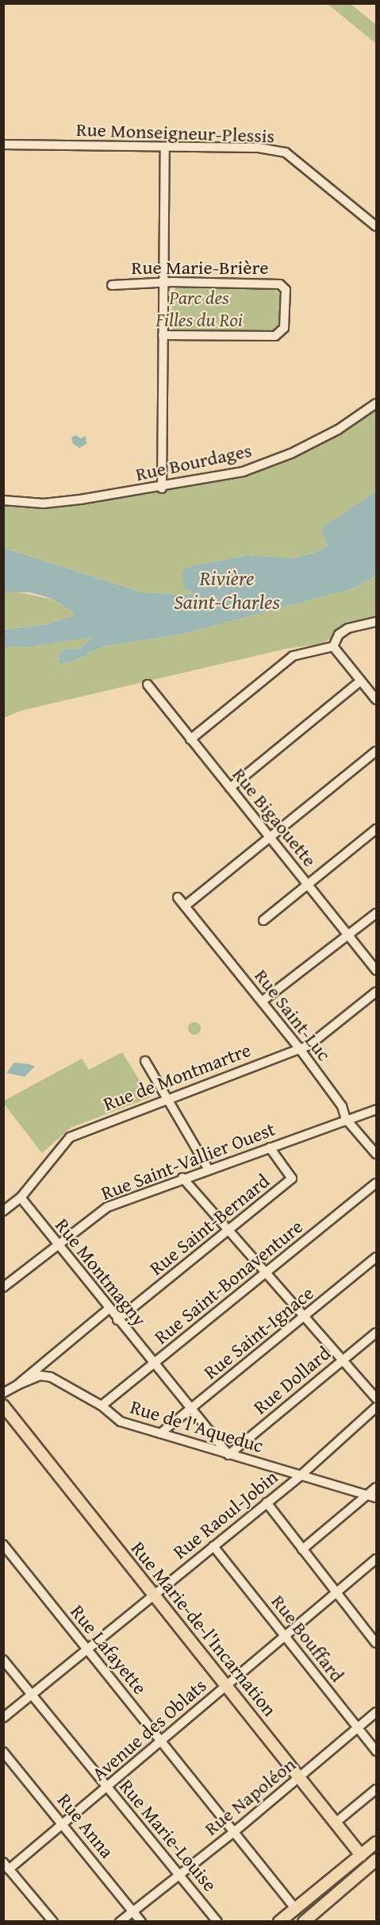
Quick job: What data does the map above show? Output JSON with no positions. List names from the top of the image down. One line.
{"streets":{"main road":["Rue Marie-de-l'Incarnation"],"street":["Rue Monseigneur-Plessis","Rue Marie-Brière","Rue Bourdages","Rue Bigaouette","Rue Saint-Luc","Rue de Montmartre","Rue Saint-Vallier Ouest","Rue Saint-Bernard","Rue Montmagny","Rue Saint-Bonaventure","Rue Saint-Ignace","Rue Dollard","Rue de l'Aqueduc","Rue Raoul-Jobin","Rue Bouffard","Rue Lafayette","Avenue des Oblats","Rue Napoléon","Rue Anna","Rue Marie-Louise"]},"crossings":[["Rue Saint-Luc","Rue de Montmartre"],["Rue Saint-Luc","Rue Saint-Vallier Ouest"],["Rue de Montmartre","Rue Montmagny"],["Rue Saint-Vallier Ouest","Rue Saint-Bernard"],["Rue Saint-Vallier Ouest","Rue Montmagny"],["Rue Saint-Bernard","Rue Montmagny"],["Rue Montmagny","Rue Saint-Bonaventure"],["Rue Montmagny","Rue Saint-Ignace"],["Rue Montmagny","Rue Dollard"],["Rue Montmagny","Rue de l'Aqueduc"],["Rue Saint-Bonaventure","Rue de l'Aqueduc"],["Rue Saint-Ignace","Rue de l'Aqueduc"],["Rue Dollard","Rue de l'Aqueduc"],["Rue de l'Aqueduc","Rue Raoul-Jobin"],["Rue Raoul-Jobin","Rue Marie-de-l'Incarnation"],["Rue Raoul-Jobin","Rue Bouffard"],["Rue Raoul-Jobin","Rue Lafayette"],["Rue Raoul-Jobin","Rue Marie-Louise"],["Rue Marie-de-l'Incarnation","Avenue des Oblats"],["Rue Marie-de-l'Incarnation","Rue Napoléon"],["Rue Bouffard","Avenue des Oblats"],["Rue Bouffard","Rue Napoléon"],["Rue Lafayette","Avenue des Oblats"],["Rue Lafayette","Rue Napoléon"],["Avenue des Oblats","Rue Anna"],["Avenue des Oblats","Rue Marie-Louise"],["Rue Napoléon","Rue Anna"],["Rue Napoléon","Rue Marie-Louise"]],"water":["Rivière Saint-Charles"],"parks":["Parc des Filles du Roi"]}
